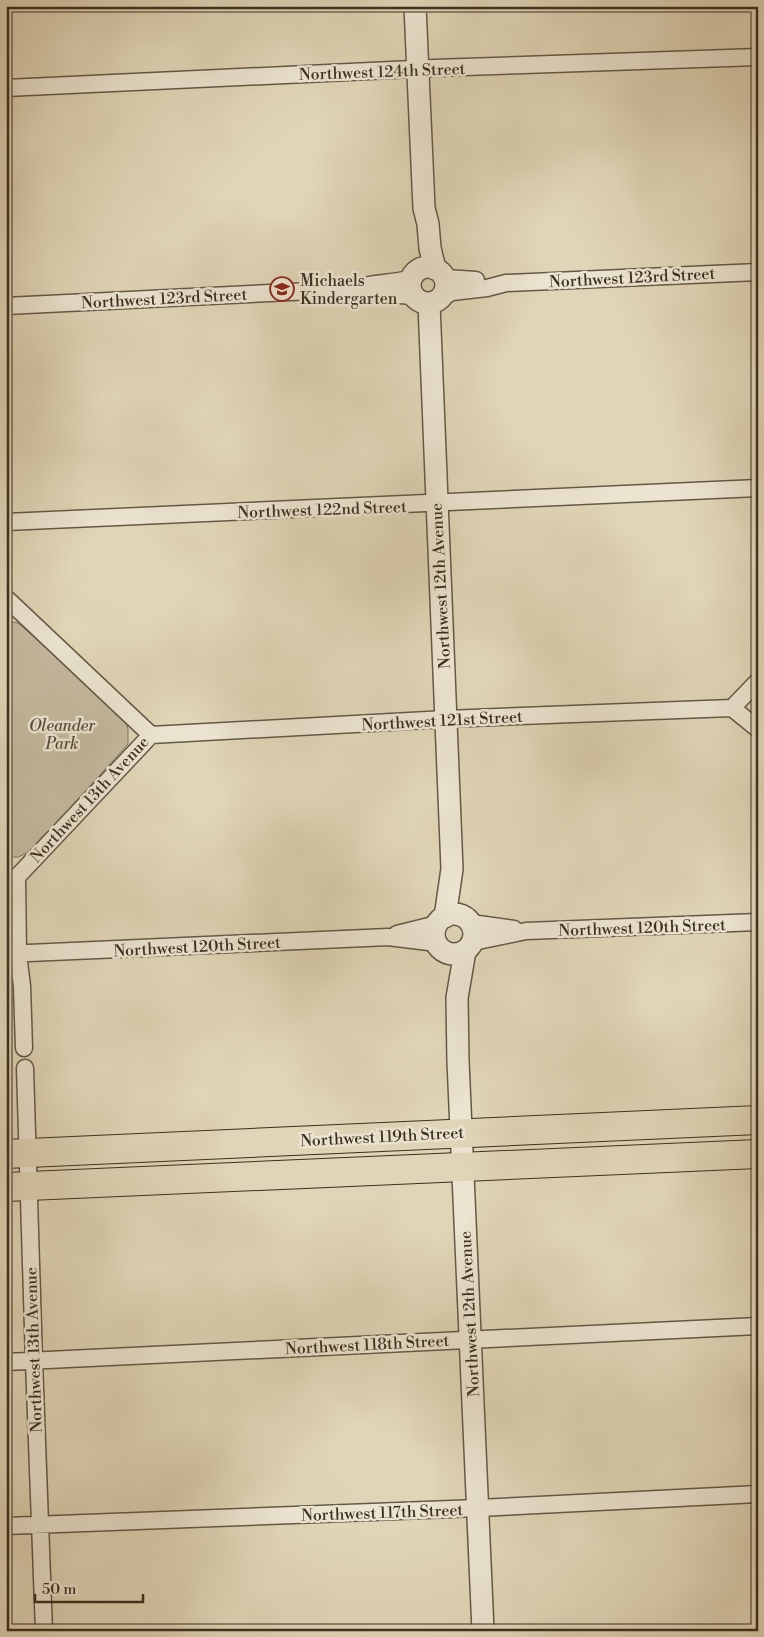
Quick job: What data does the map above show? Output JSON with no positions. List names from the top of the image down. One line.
{"streets":{"highway":["Northwest 119th Street"],"street":["Northwest 124th Street","Northwest 123rd Street","Northwest 122nd Street","Northwest 12th Avenue","Northwest 121st Street","Northwest 13th Avenue","Northwest 120th Street","Northwest 118th Street","Northwest 117th Street"]},"crossings":[["Northwest 124th Street","Northwest 12th Avenue"],["Northwest 123rd Street","Northwest 12th Avenue"],["Northwest 122nd Street","Northwest 12th Avenue"],["Northwest 12th Avenue","Northwest 121st Street"],["Northwest 12th Avenue","Northwest 120th Street"],["Northwest 12th Avenue","Northwest 119th Street"],["Northwest 12th Avenue","Northwest 118th Street"],["Northwest 12th Avenue","Northwest 117th Street"],["Northwest 121st Street","Northwest 13th Avenue"],["Northwest 13th Avenue","Northwest 120th Street"],["Northwest 13th Avenue","Northwest 119th Street"],["Northwest 13th Avenue","Northwest 118th Street"],["Northwest 13th Avenue","Northwest 117th Street"]],"parks":["Oleander Park"],"places":{"school or university":["Michaels Kindergarten"]},"scale_bar":"50 m"}
